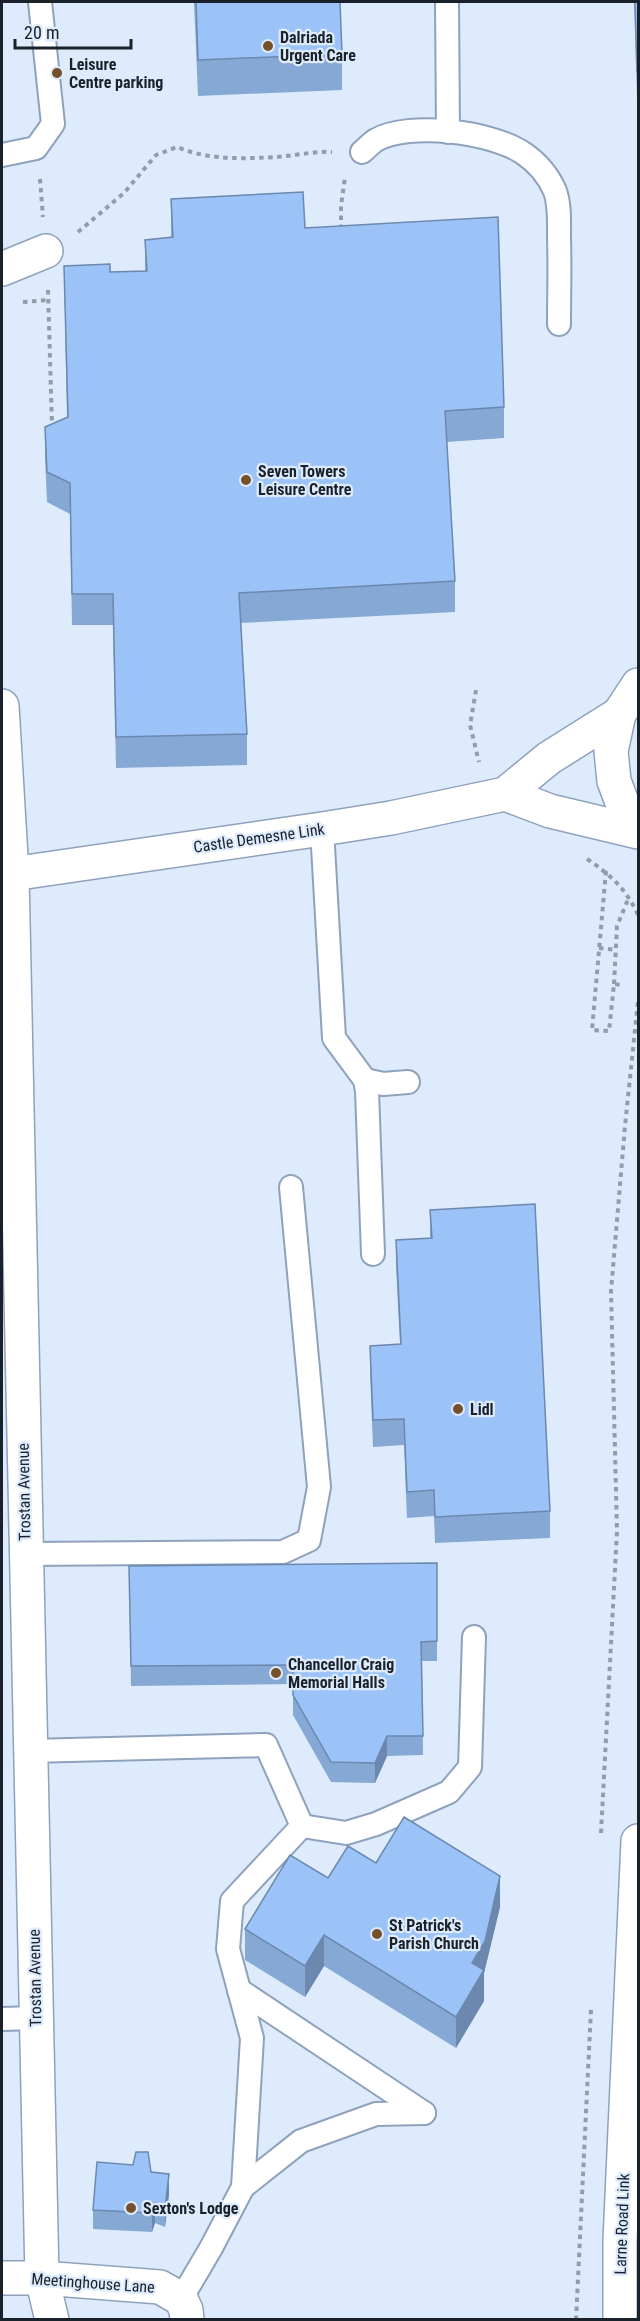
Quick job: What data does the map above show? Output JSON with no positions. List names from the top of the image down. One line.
{"streets":{"street":["Castle Demesne Link","Trostan Avenue","Larne Road Link","Meetinghouse Lane"]},"crossings":[["Castle Demesne Link","Trostan Avenue"],["Trostan Avenue","Meetinghouse Lane"]],"places":["Dalriada Urgent Care","Leisure Centre parking","Seven Towers Leisure Centre","Lidl","Chancellor Craig Memorial Halls","St Patrick's Parish Church","Sexton's Lodge"],"scale_bar":"20 m"}
